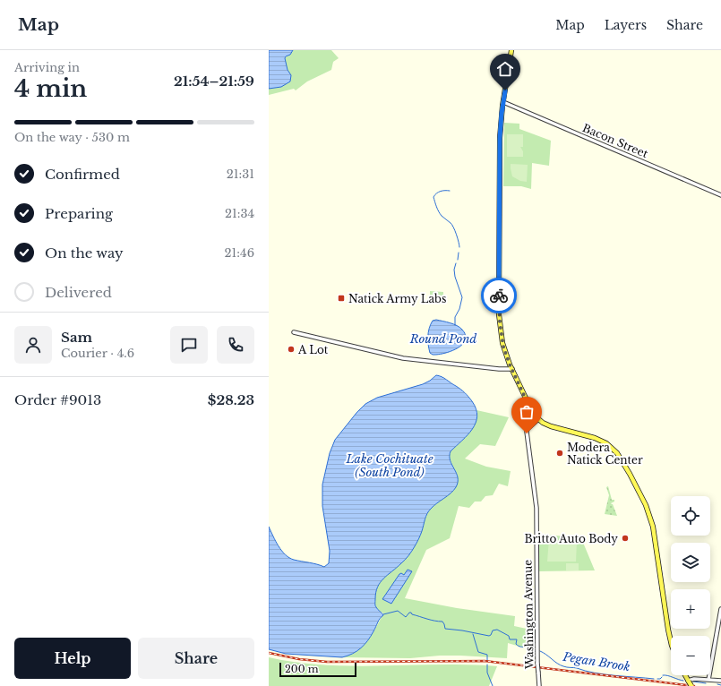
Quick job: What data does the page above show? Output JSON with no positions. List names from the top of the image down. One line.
{"streets":{"street":["Bacon Street","Washington Avenue"]},"water":["Round Pond","Lake Cochituate (South Pond)","Pegan Brook"],"places":{"transit":["Natick Army Labs"],"other":["A Lot","Modera Natick Center","Britto Auto Body"]},"scale_bar":"200 m","page":{"header":"Map","nav":["Map","Layers","Share"],"heading":["4 min","Arriving in","21:54–21:59"],"panel":["Sam","Courier · 4.6","Order #9013","$28.23"],"bar":"On the way · 530 m","list":[["Confirmed","21:31"],["Preparing","21:34"],["On the way","21:46"],"Delivered"],"map_buttons":["+","−"],"buttons":["Help","Share"],"scale":"200 m"}}
